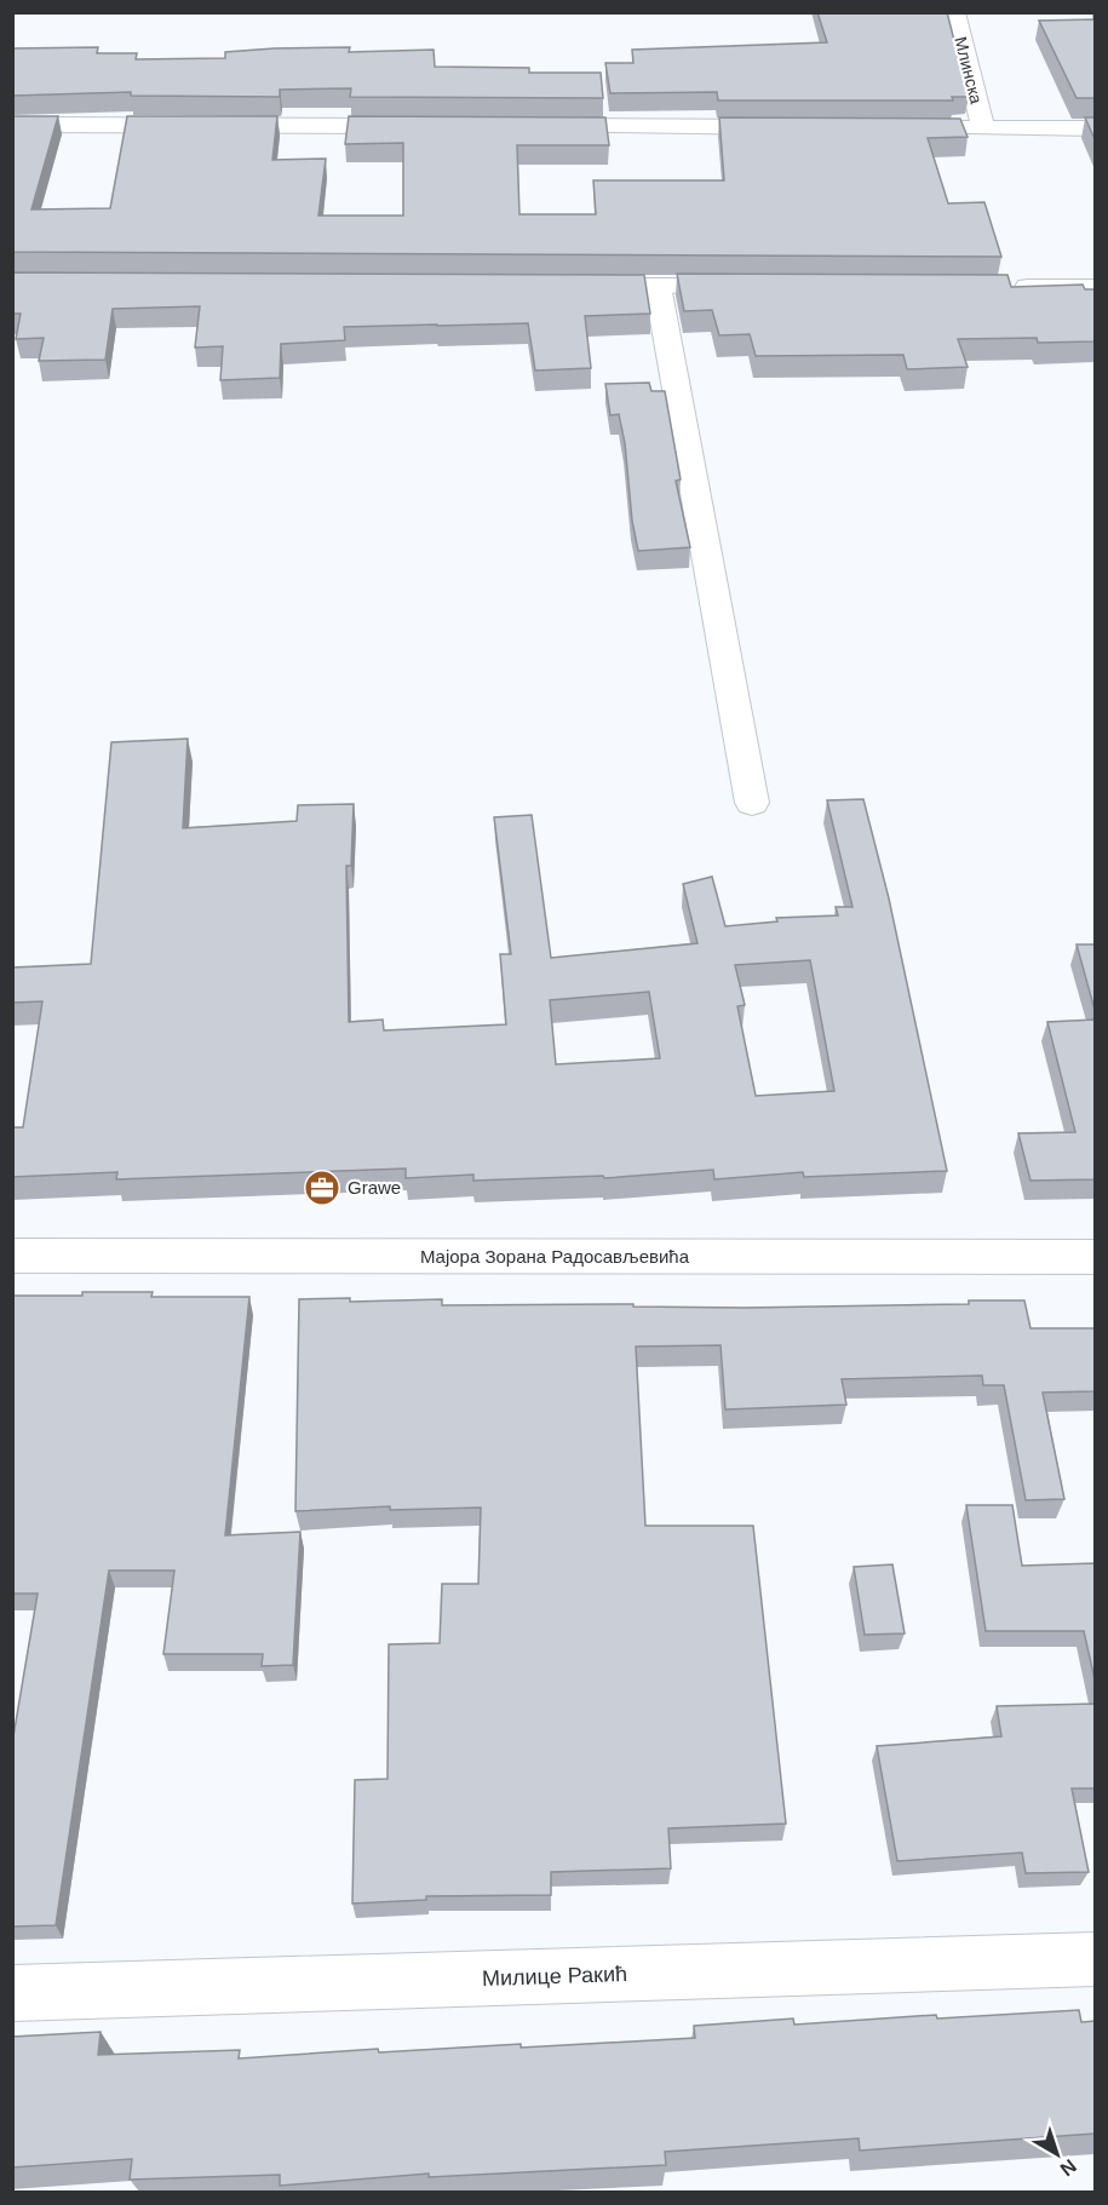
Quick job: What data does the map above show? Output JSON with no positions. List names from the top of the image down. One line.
{"streets":{"street":["Млинска","Мајора Зорана Радосављевића","Милице Ракић"]},"places":{"office":["Grawe"]},"north":"bottom right"}
